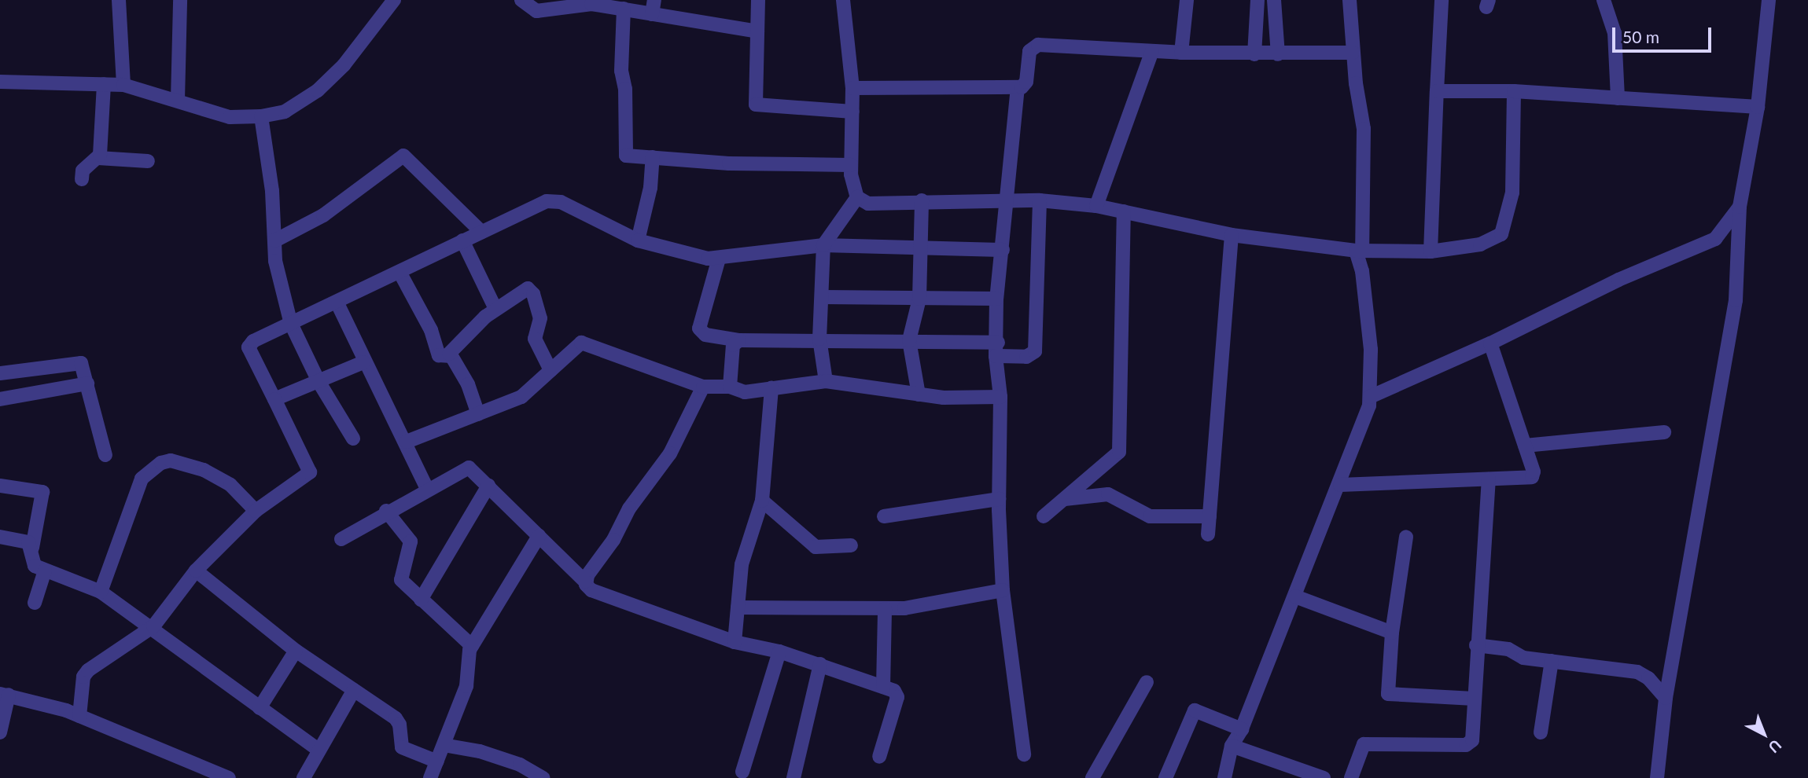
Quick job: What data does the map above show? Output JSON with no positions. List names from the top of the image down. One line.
{"scale_bar":"50 m","north":"bottom right"}
